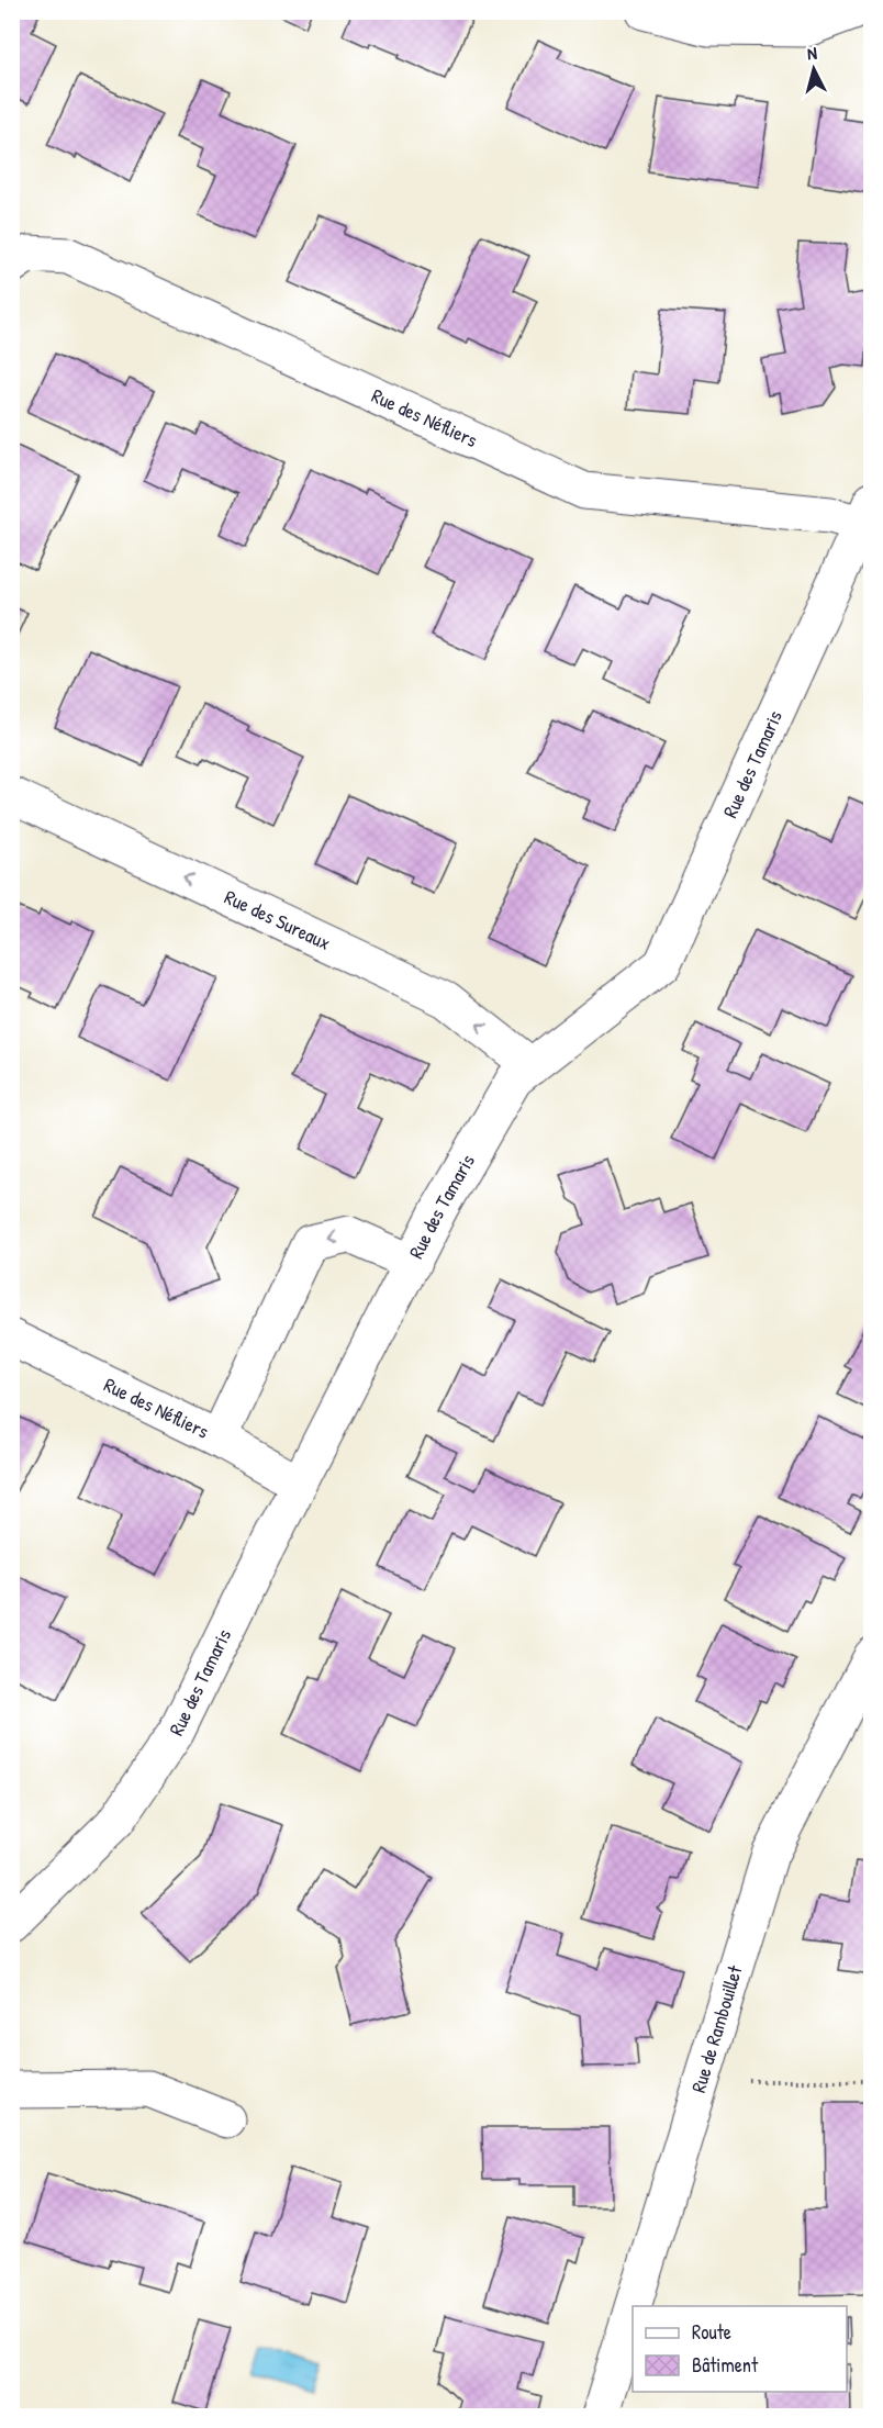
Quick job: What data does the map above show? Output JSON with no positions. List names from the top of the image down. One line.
{"streets":{"street":["Rue des Néfliers","Rue des Tamaris","Rue des Sureaux","Rue de Rambouillet"]},"crossings":[["Rue des Néfliers","Rue des Tamaris"],["Rue des Tamaris","Rue des Sureaux"]],"one_way":["Rue des Sureaux"],"legend":["Route","Bâtiment"],"north":"top"}
